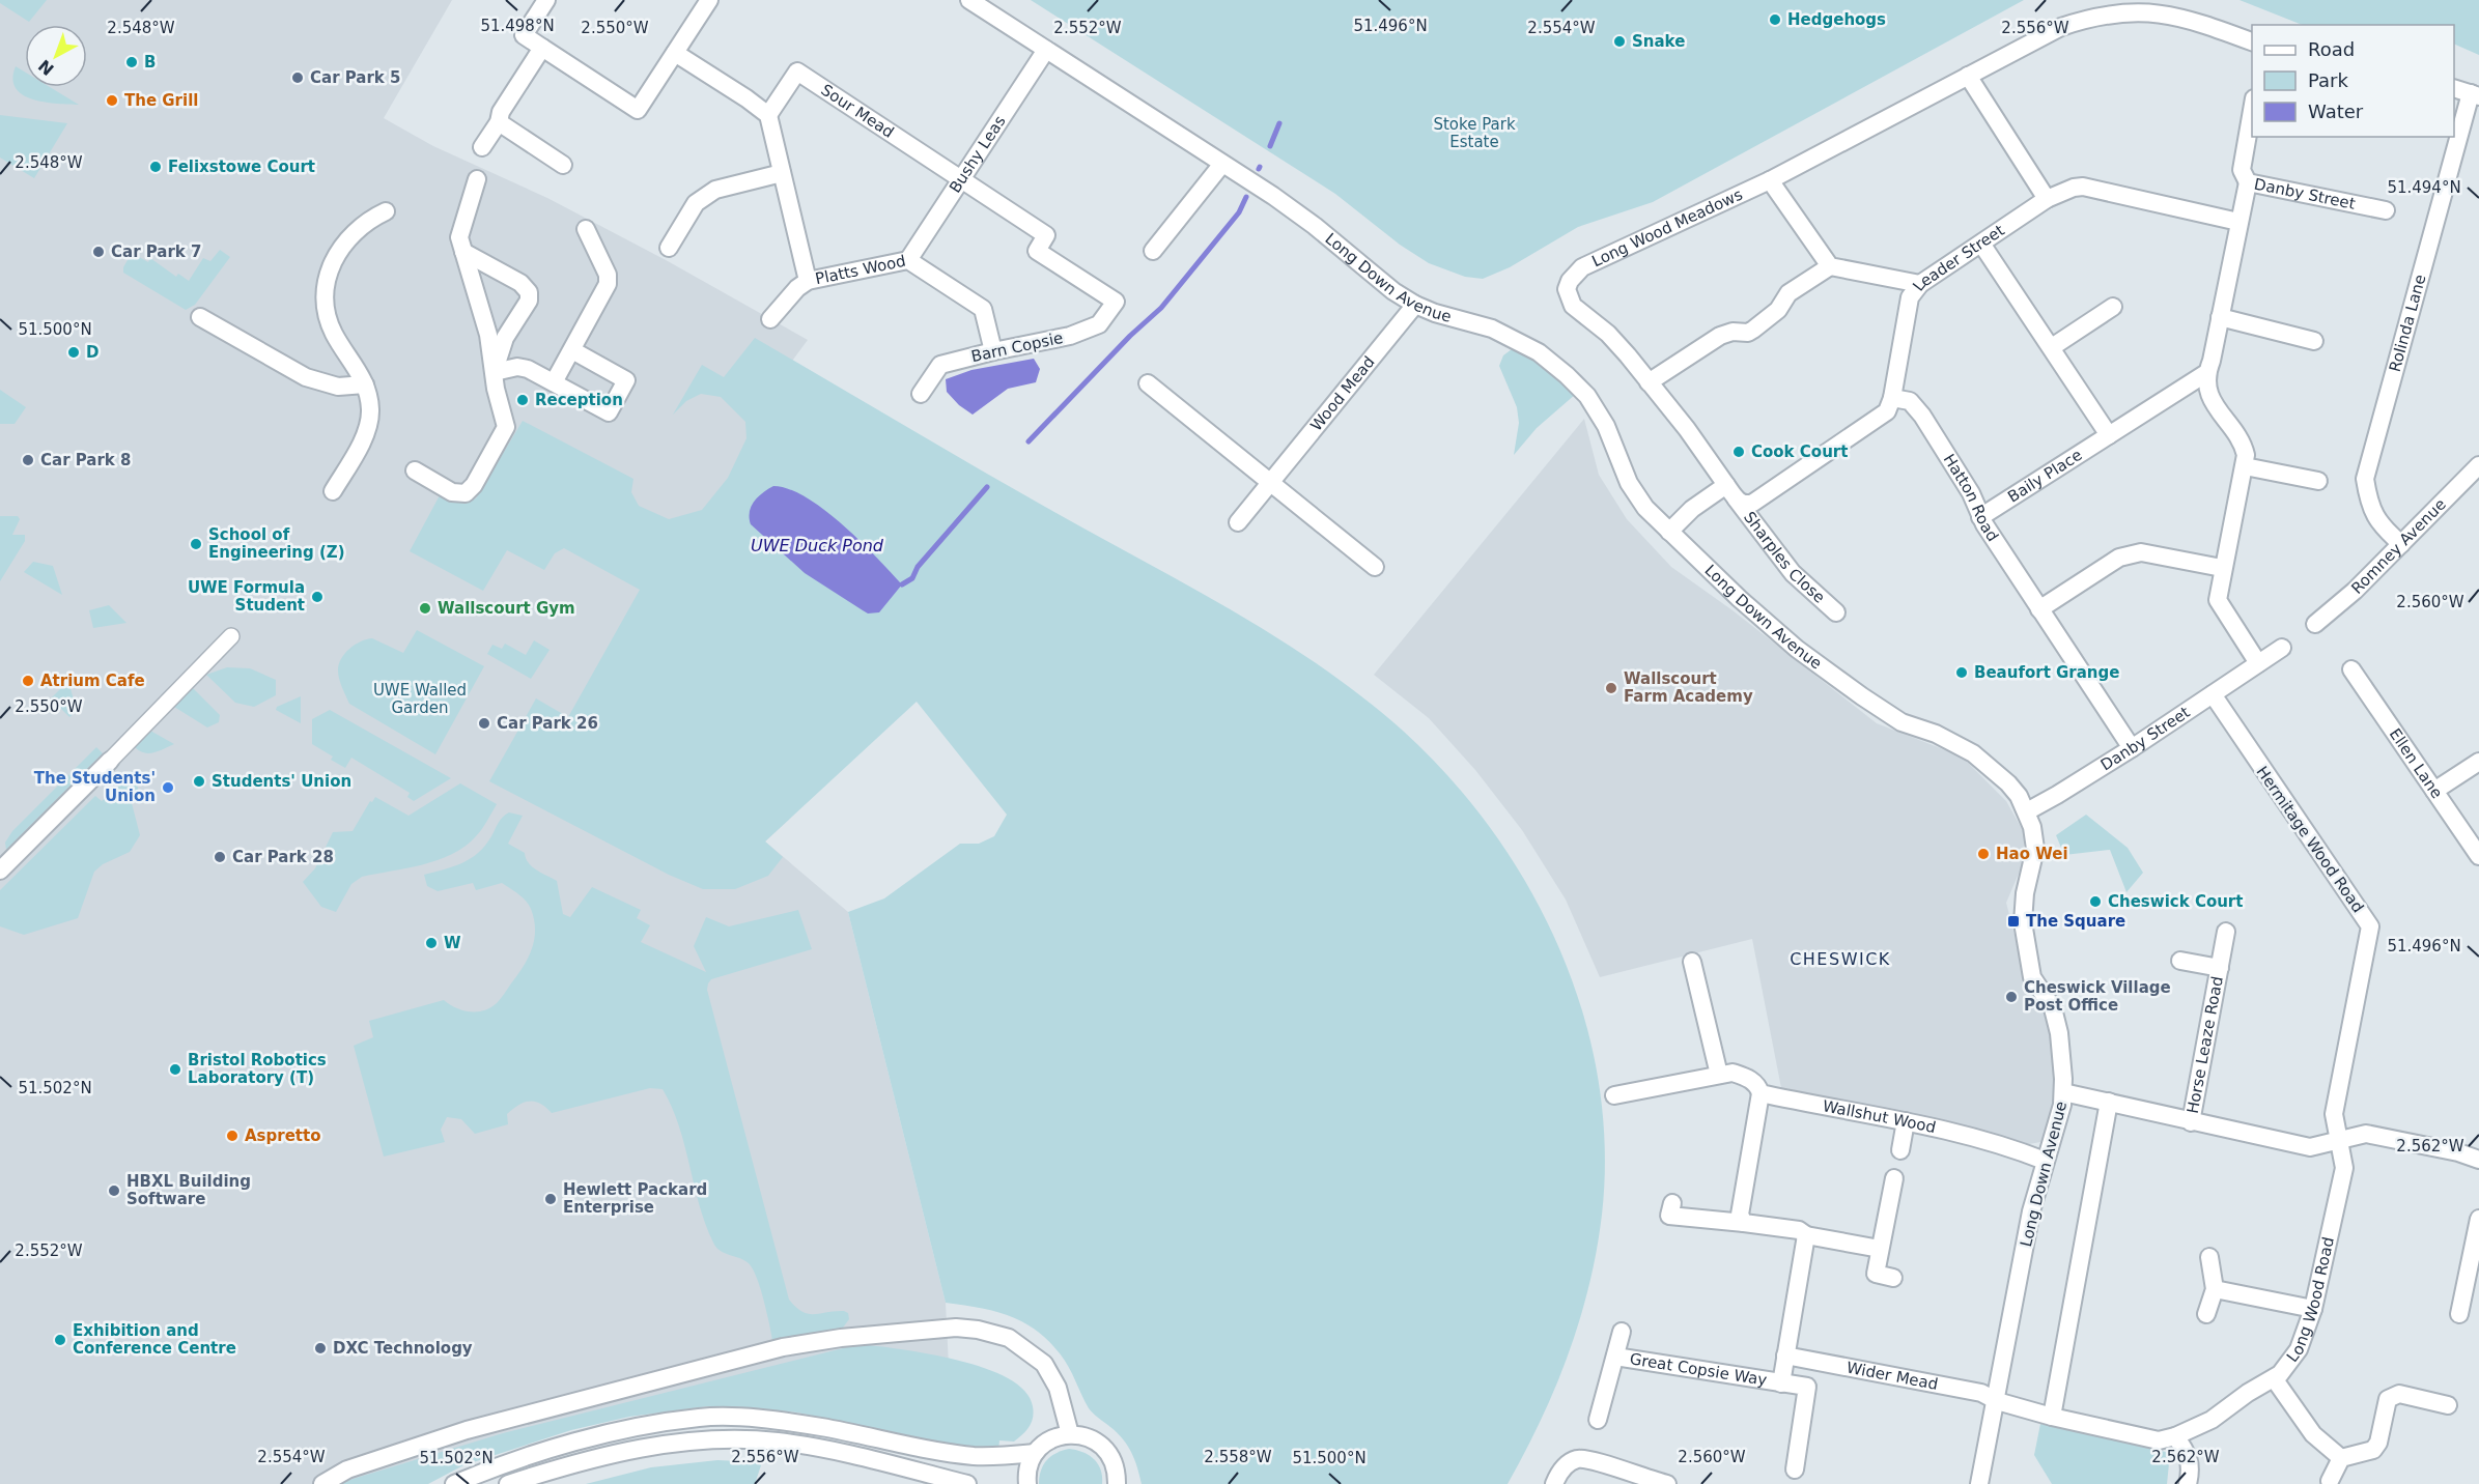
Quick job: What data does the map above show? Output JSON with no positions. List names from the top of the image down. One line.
{"streets":{"street":["Sour Mead","Bushy Leas","Danby Street","Long Wood Meadows","Leader Street","Platts Wood","Long Down Avenue","Rolinda Lane","Barn Copsie","Wood Mead","Baily Place","Hatton Road","Romney Avenue","Sharples Close","Ellen Lane","Hermitage Wood Road","Horse Leaze Road","Wallshut Wood","Long Wood Road","Great Copsie Way","Wider Mead"]},"crossings":[["Sour Mead","Bushy Leas"],["Sour Mead","Barn Copsie"],["Bushy Leas","Platts Wood"],["Bushy Leas","Long Down Avenue"],["Bushy Leas","Barn Copsie"],["Danby Street","Leader Street"],["Danby Street","Long Down Avenue"],["Danby Street","Baily Place"],["Danby Street","Hatton Road"],["Danby Street","Hermitage Wood Road"],["Long Wood Meadows","Sharples Close"],["Leader Street","Hatton Road"],["Platts Wood","Barn Copsie"],["Long Down Avenue","Wood Mead"],["Long Down Avenue","Horse Leaze Road"],["Long Down Avenue","Wallshut Wood"],["Long Down Avenue","Long Wood Road"],["Long Down Avenue","Wider Mead"],["Rolinda Lane","Romney Avenue"],["Baily Place","Hatton Road"],["Hermitage Wood Road","Horse Leaze Road"],["Hermitage Wood Road","Long Wood Road"],["Horse Leaze Road","Long Wood Road"],["Long Wood Road","Wider Mead"],["Great Copsie Way","Wider Mead"]],"districts":["CHESWICK"],"water":["UWE Duck Pond"],"parks":["Stoke Park Estate","UWE Walled Garden"],"places":{"other":["Hedgehogs","Snake","B","Car Park 5","The Grill","Felixstowe Court","Car Park 7","D","Reception","Cook Court","Car Park 8","School of Engineering (Z)","UWE Formula Student","Wallscourt Gym","Beaufort Grange","Atrium Cafe","Wallscourt Farm Academy","Car Park 26","Students' Union","The Students' Union","Hao Wei","Car Park 28","Cheswick Court","W","Cheswick Village Post Office","Bristol Robotics Laboratory (T)","Aspretto","HBXL Building Software","Hewlett Packard Enterprise","Exhibition and Conference Centre","DXC Technology"],"transit":["The Square"]},"legend":["Road","Park","Water"],"north":"bottom left","coordinates":["51.498°N","51.496°N","2.548°W","2.550°W","2.552°W","2.554°W","2.556°W","51.494°N","51.500°N","2.560°W","51.502°N","2.562°W","2.558°W"]}
